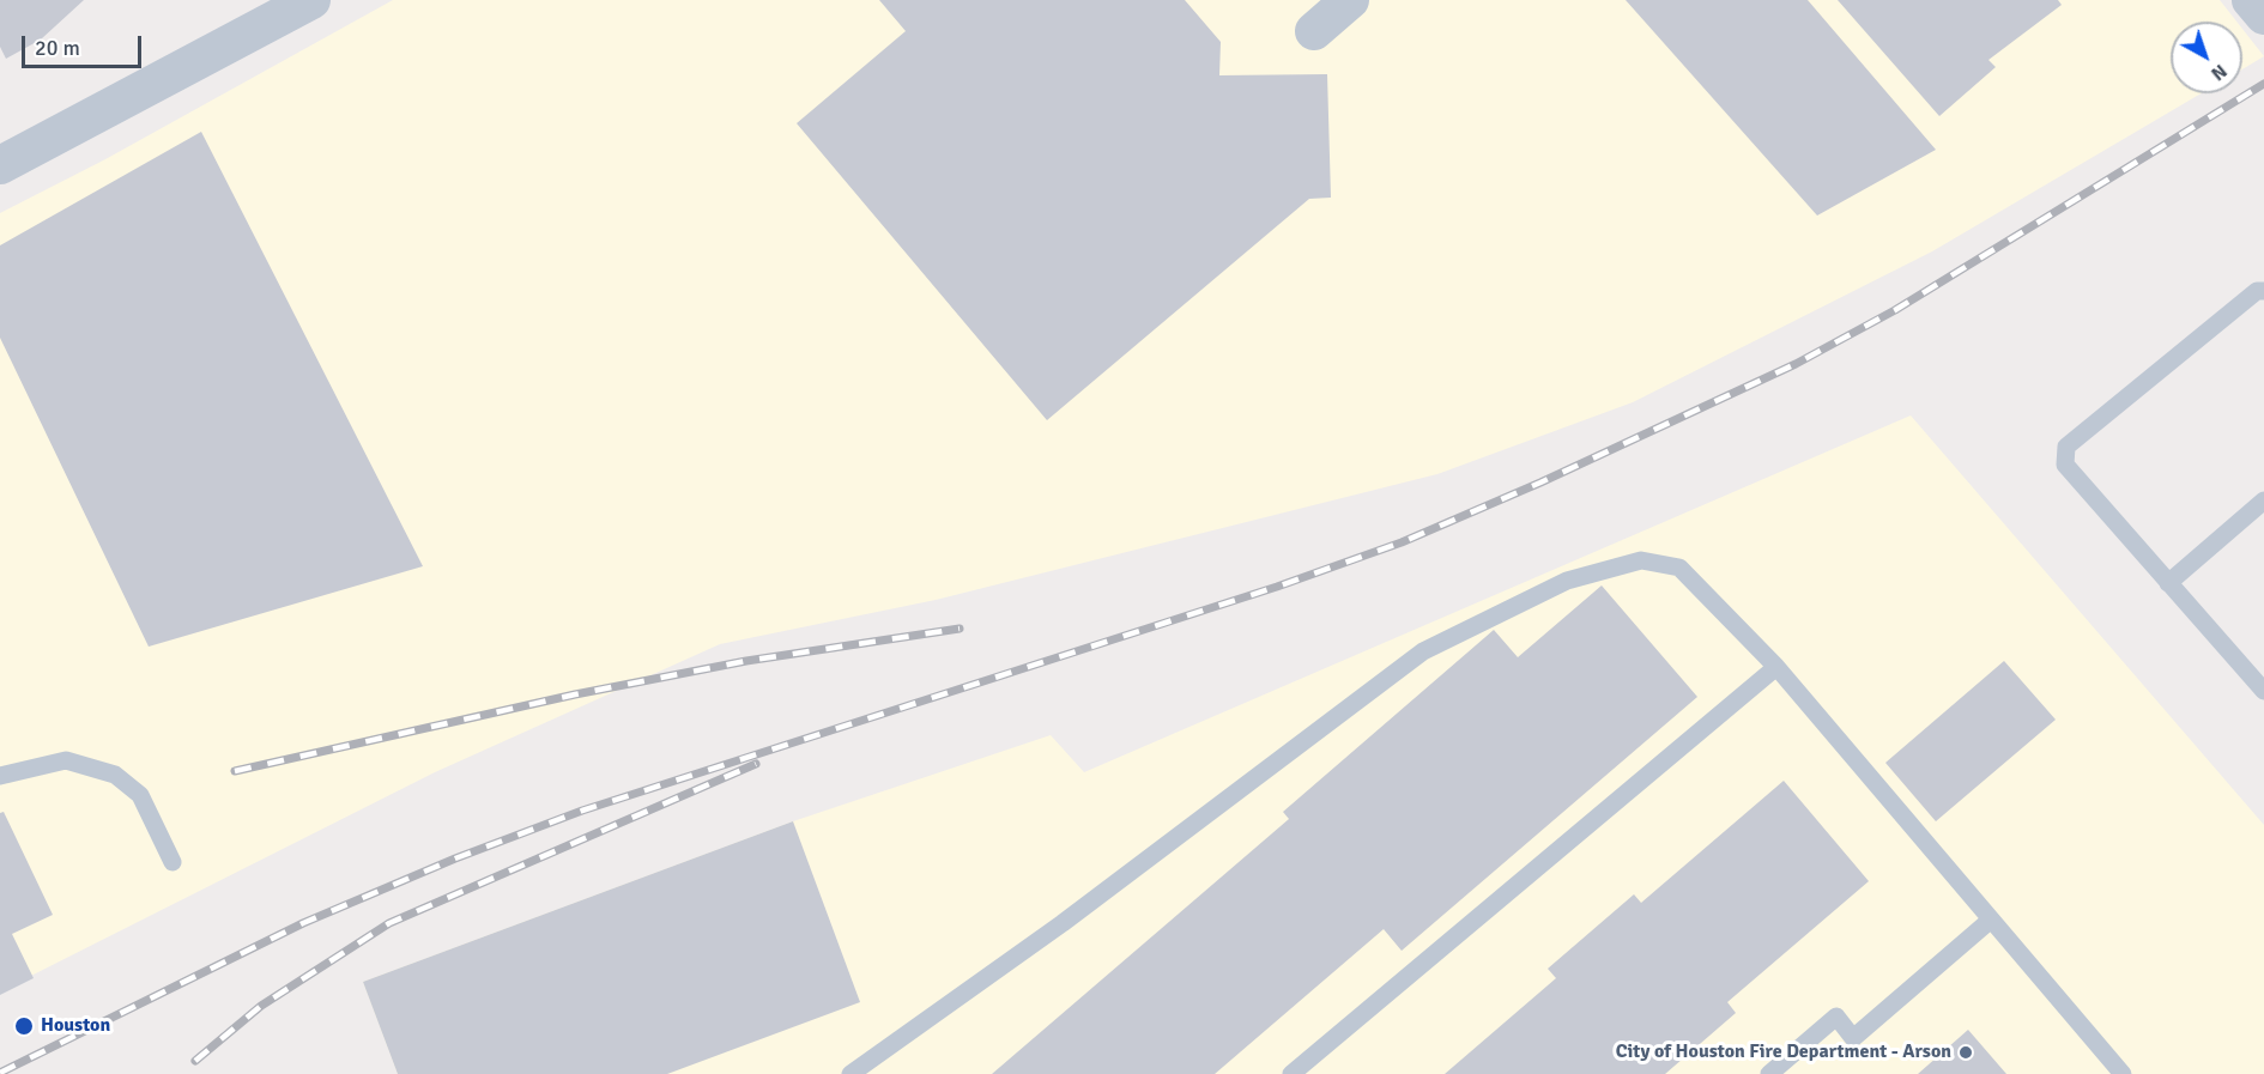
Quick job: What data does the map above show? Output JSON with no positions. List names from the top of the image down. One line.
{"places":["Houston","City of Houston Fire Department - Arson"],"scale_bar":"20 m","north":"bottom right"}
